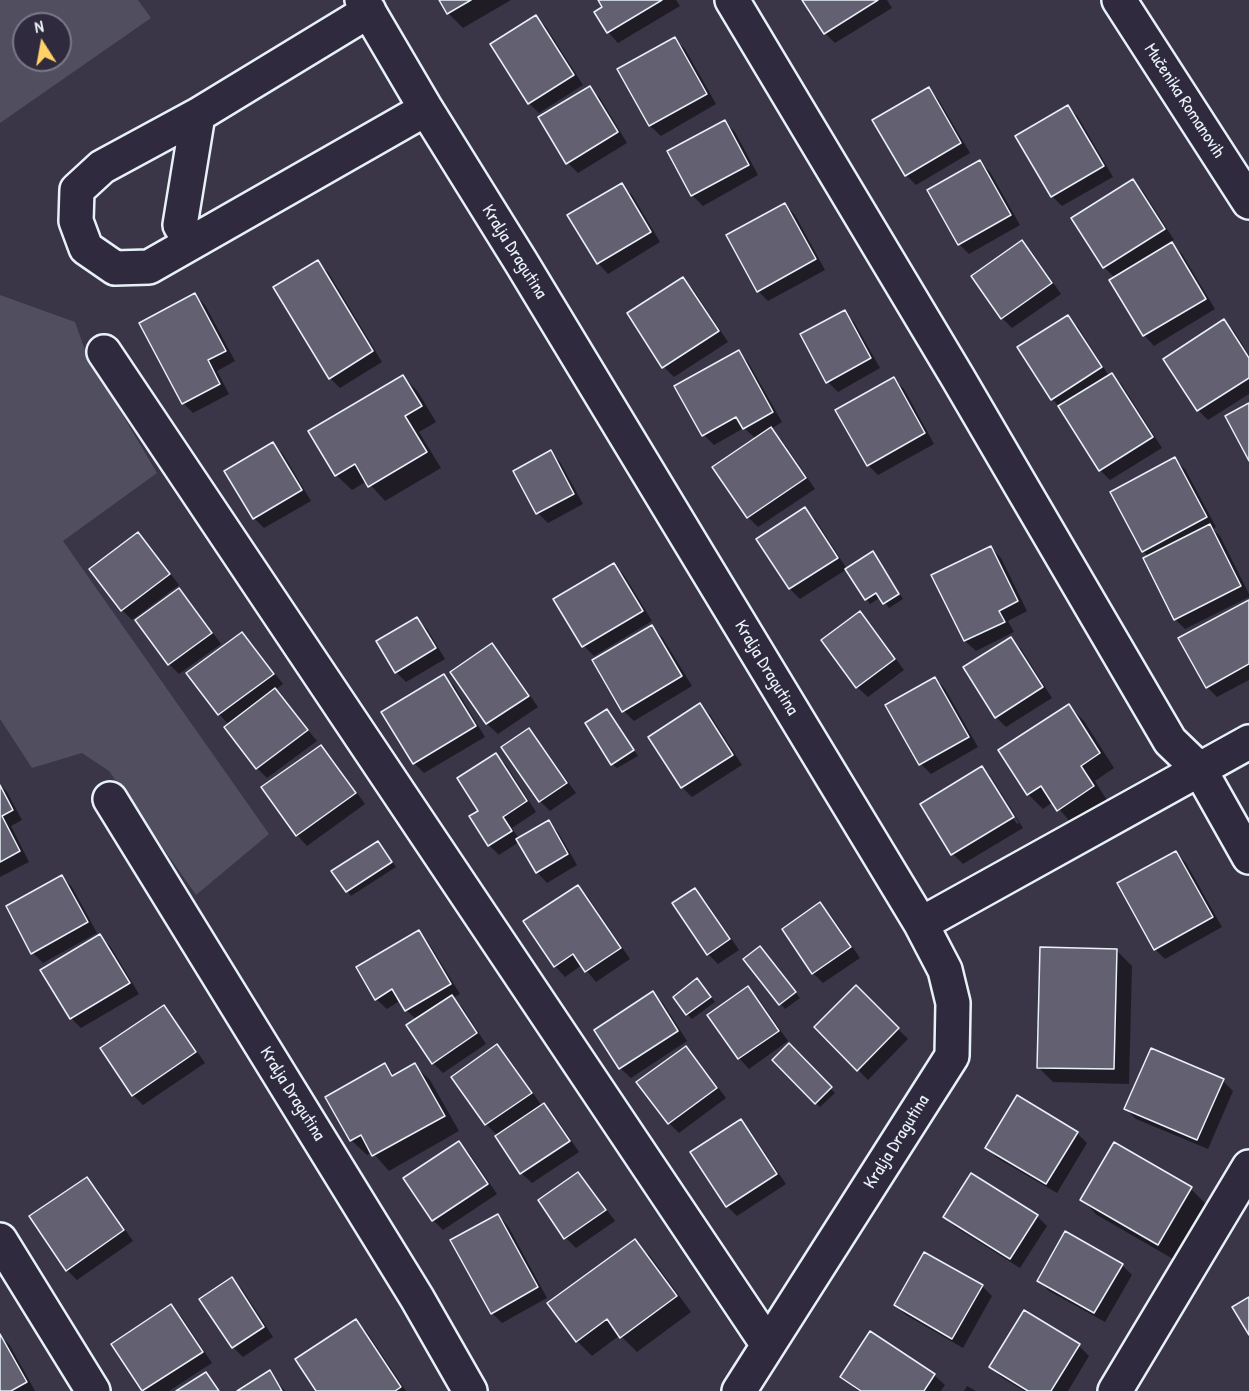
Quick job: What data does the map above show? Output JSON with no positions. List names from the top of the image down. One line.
{"streets":{"street":["Mučenika Romanovih","Kralja Dragutina"]},"north":"top"}
